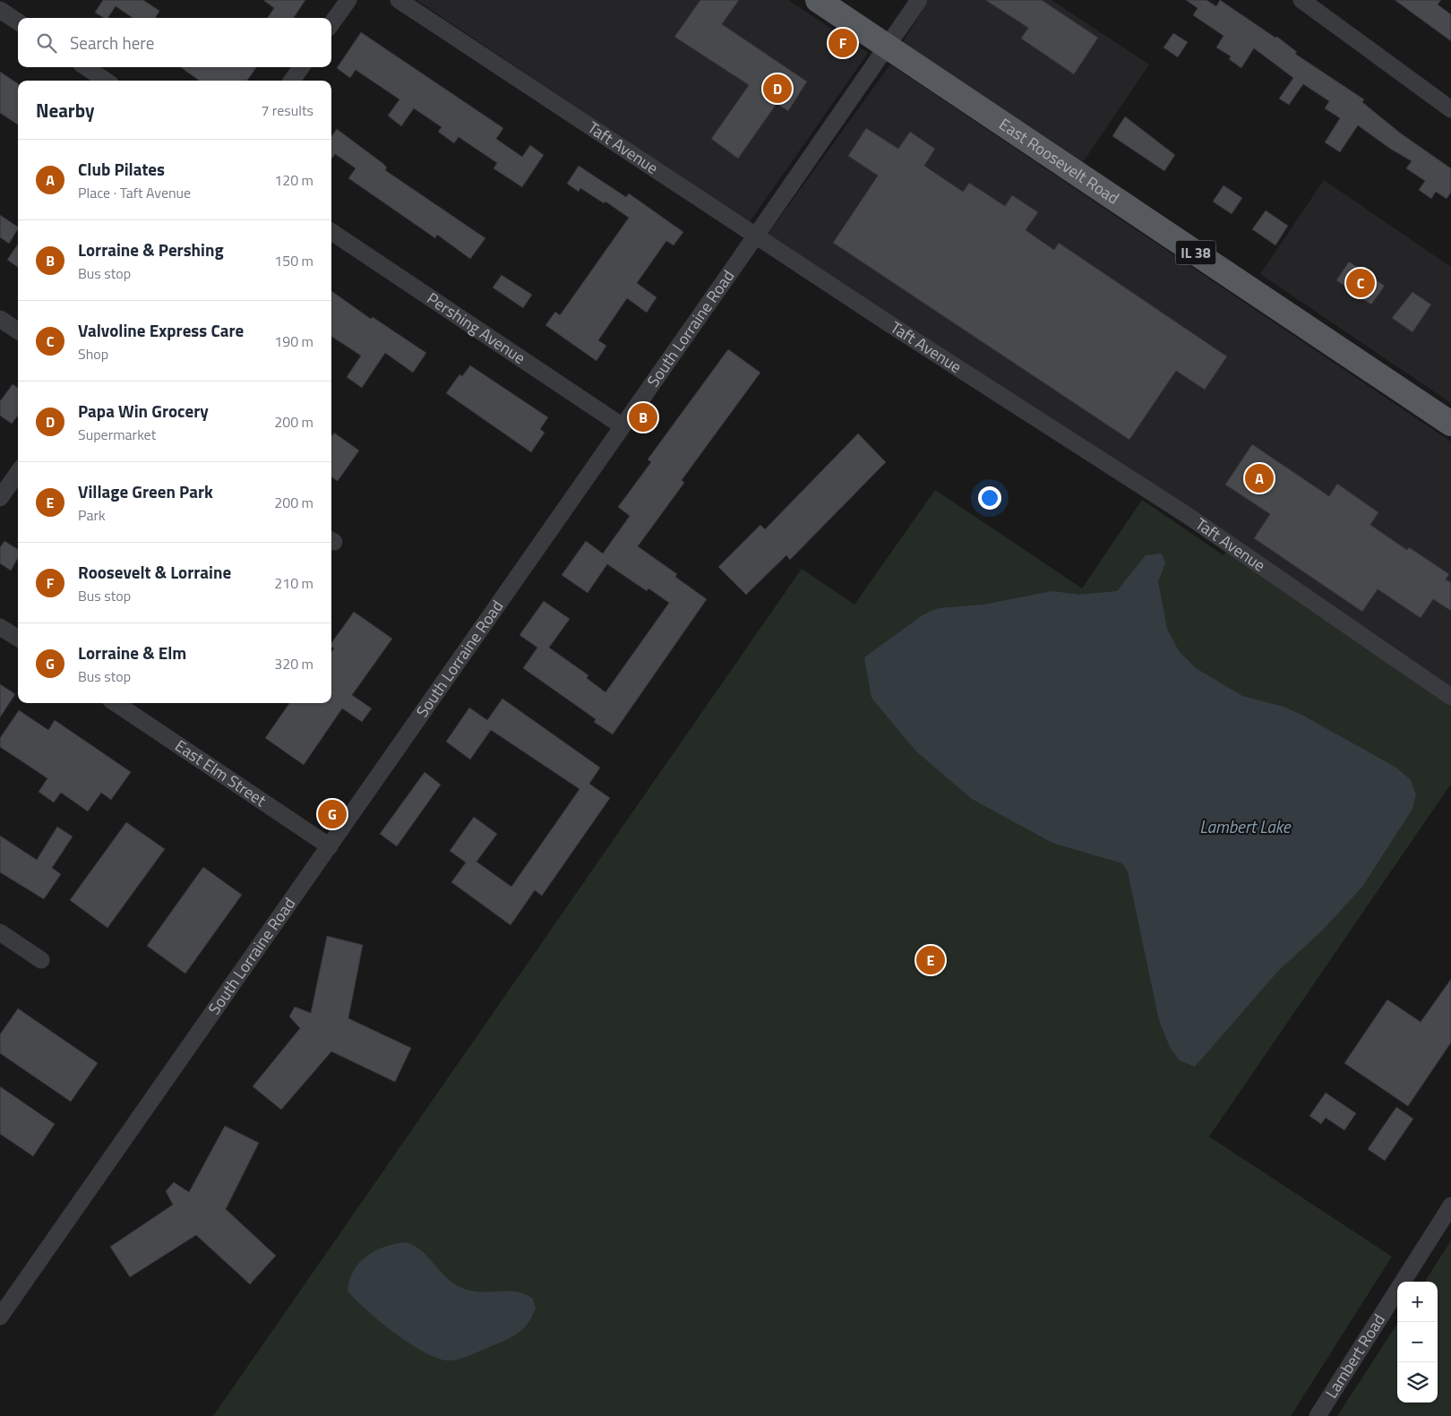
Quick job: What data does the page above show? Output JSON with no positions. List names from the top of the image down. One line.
{"streets":{"main road":["East Roosevelt Road","IL 38"],"street":["Taft Avenue","Pershing Avenue","South Lorraine Road","East Elm Street","Lambert Road"]},"crossings":[["Taft Avenue","South Lorraine Road"],["East Roosevelt Road","South Lorraine Road"],["Pershing Avenue","South Lorraine Road"],["South Lorraine Road","East Elm Street"]],"water":["Lambert Lake"],"page":{"search":"Search here","pins":["F","D","C","B","A","G","E"],"heading":["Nearby","7 results"],"list":[{"mark":"A","name":"Club Pilates","note":"Place · Taft Avenue","value":"120 m"},{"mark":"B","name":"Lorraine & Pershing","note":"Bus stop","value":"150 m"},{"mark":"C","name":"Valvoline Express Care","note":"Shop","value":"190 m"},{"mark":"D","name":"Papa Win Grocery","note":"Supermarket","value":"200 m"},{"mark":"E","name":"Village Green Park","note":"Park","value":"200 m"},{"mark":"F","name":"Roosevelt & Lorraine","note":"Bus stop","value":"210 m"},{"mark":"G","name":"Lorraine & Elm","note":"Bus stop","value":"320 m"}],"map_buttons":["+","−"]}}
